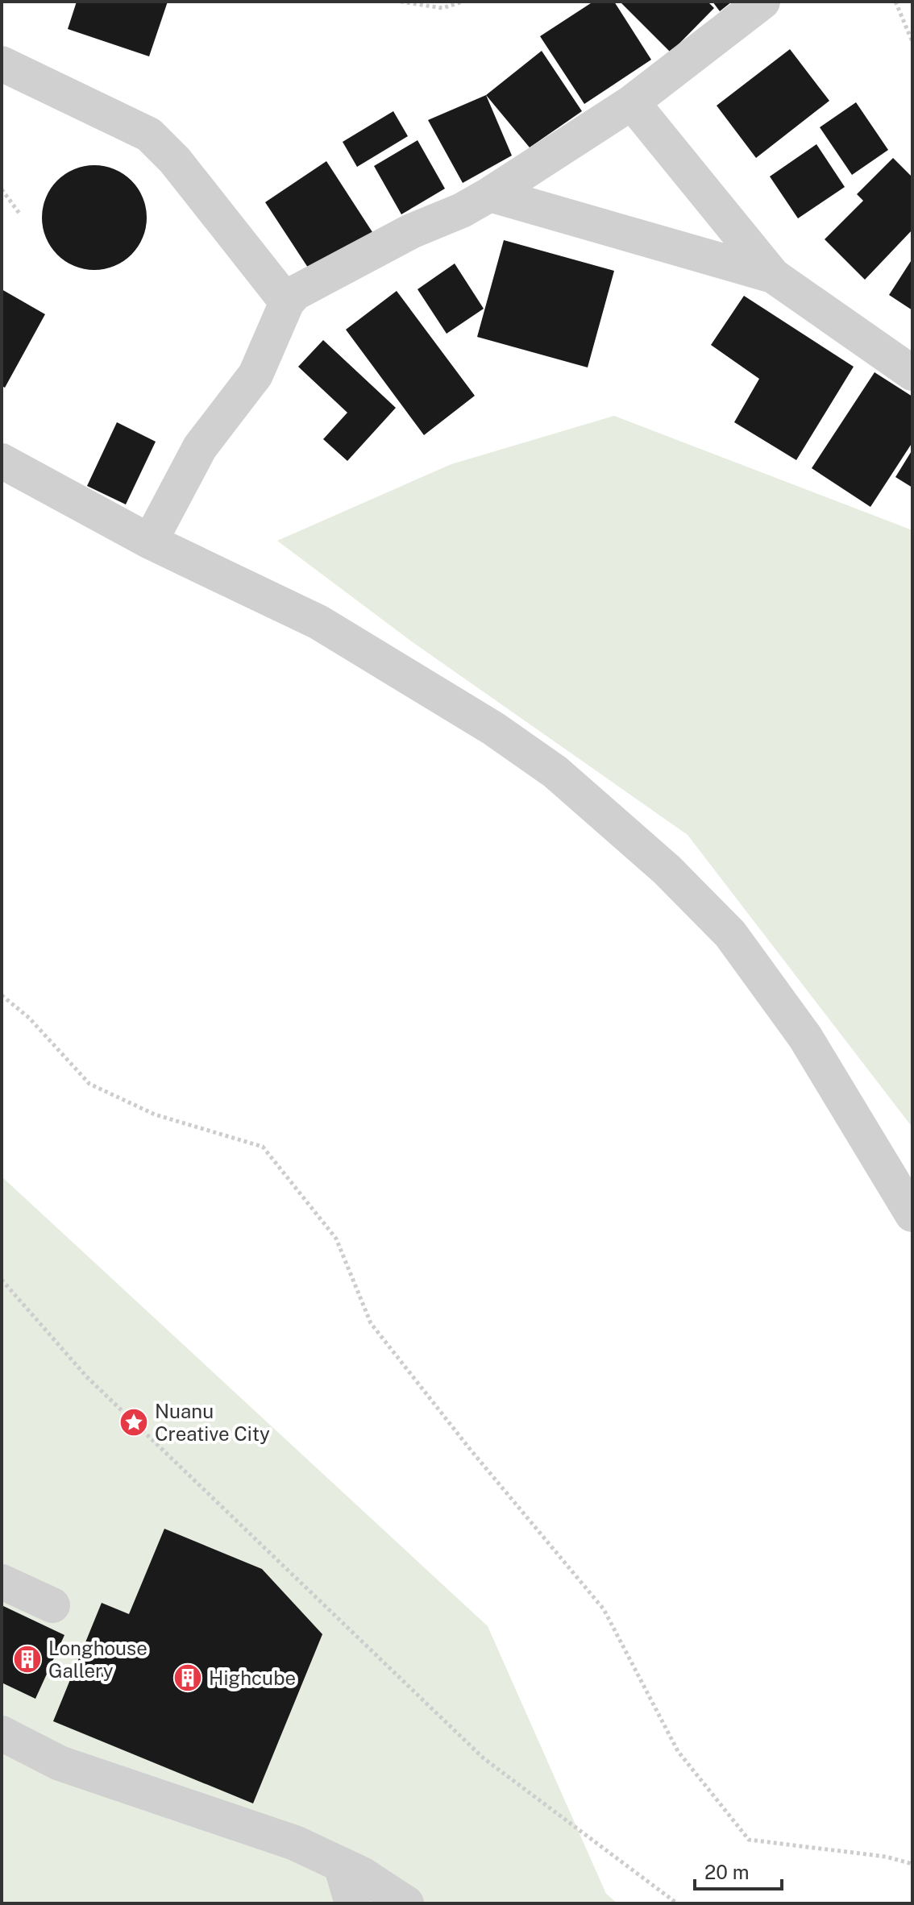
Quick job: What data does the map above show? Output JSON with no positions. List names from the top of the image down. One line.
{"places":{"place":["Nuanu Creative City"],"building":["Longhouse Gallery","Highcube"]},"scale_bar":"20 m"}
